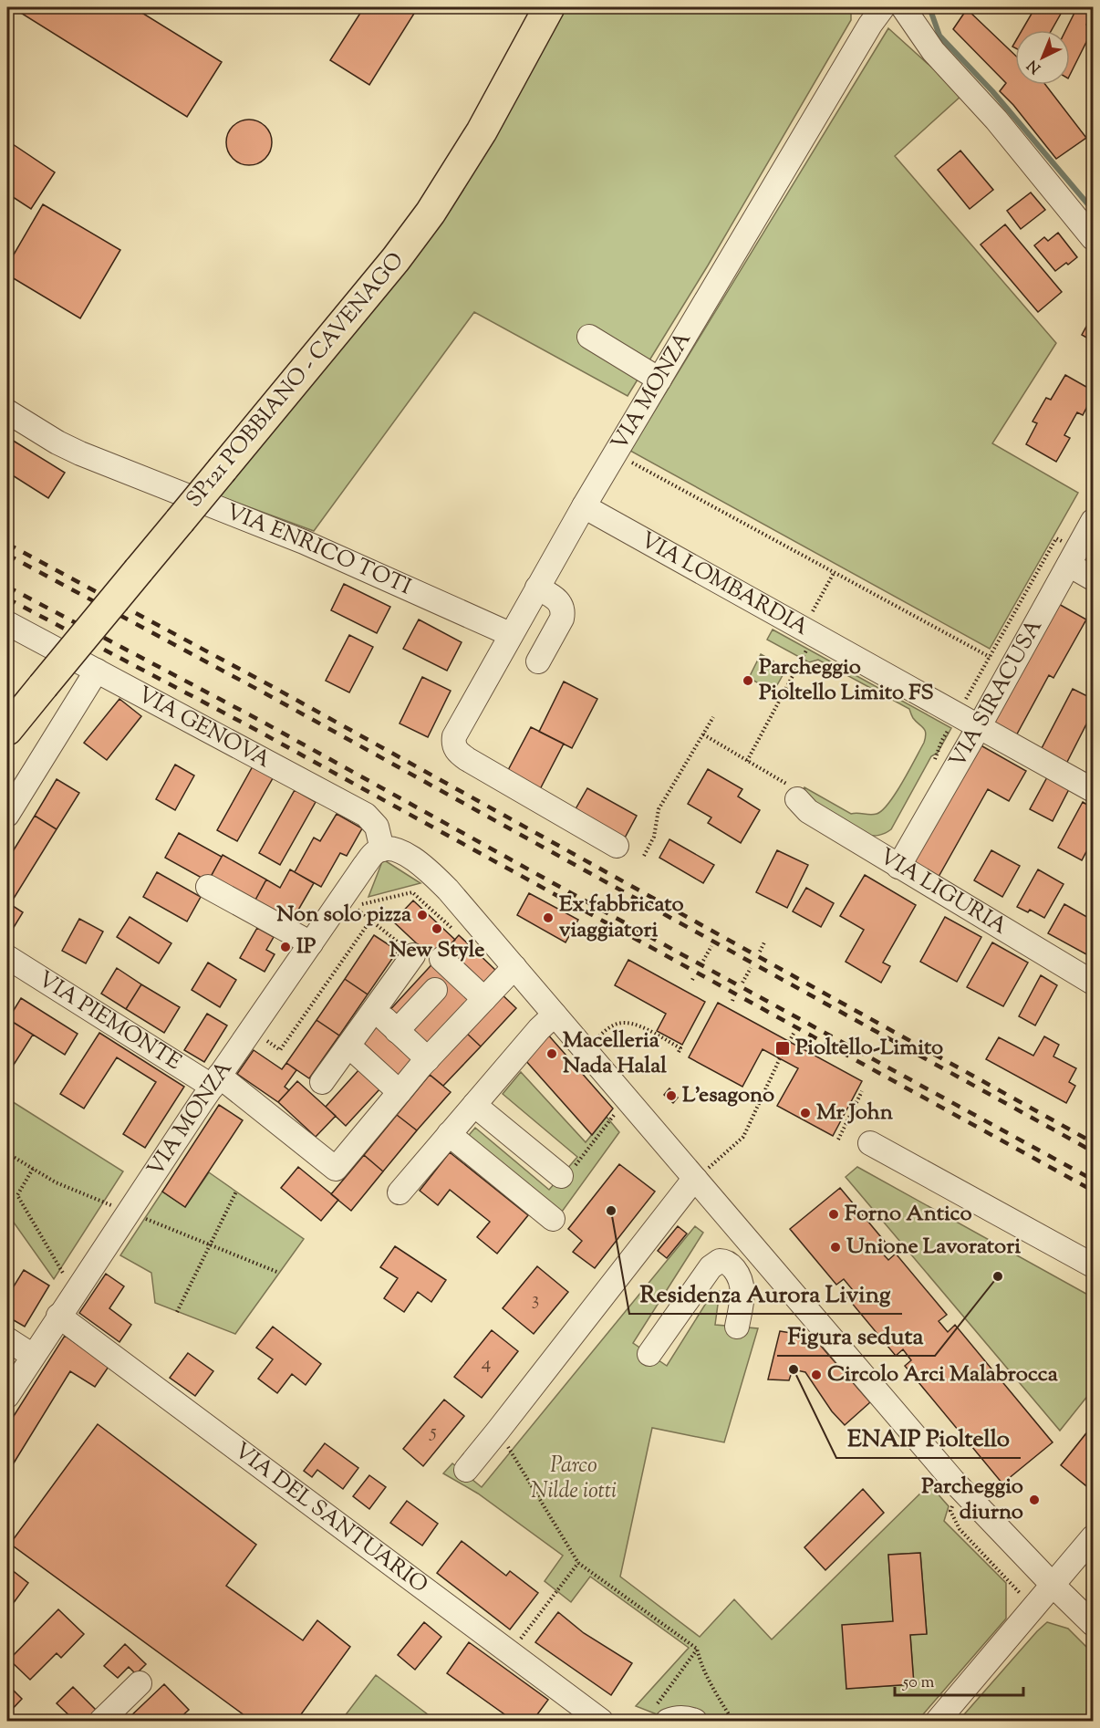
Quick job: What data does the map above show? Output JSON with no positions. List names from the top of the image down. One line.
{"streets":{"main road":["SP121 POBBIANO - CAVENAGO"],"street":["VIA MONZA","VIA ENRICO TOTI","VIA LOMBARDIA","VIA SIRACUSA","VIA GENOVA","VIA LIGURIA","VIA PIEMONTE","VIA DEL SANTUARIO"]},"crossings":[["VIA MONZA","VIA ENRICO TOTI"],["VIA MONZA","VIA LOMBARDIA"],["VIA MONZA","VIA GENOVA"],["VIA MONZA","VIA PIEMONTE"],["VIA MONZA","VIA DEL SANTUARIO"],["VIA LOMBARDIA","VIA SIRACUSA"],["VIA SIRACUSA","VIA LIGURIA"]],"parks":["Parco Nilde iotti"],"places":{"other":["Parcheggio Pioltello Limito FS","Non solo pizza","Ex fabbricato viaggiatori","New Style","IP","Macelleria Nada Halal","L'esagono","Mr John","Residenza Aurora Living","Forno Antico","Unione Lavoratori","Figura seduta","ENAIP Pioltello","Circolo Arci Malabrocca","Parcheggio diurno"],"transit":["Pioltello-Limito"]},"house_numbers":["3","4","5"],"scale_bar":"50 m","north":"bottom left"}
